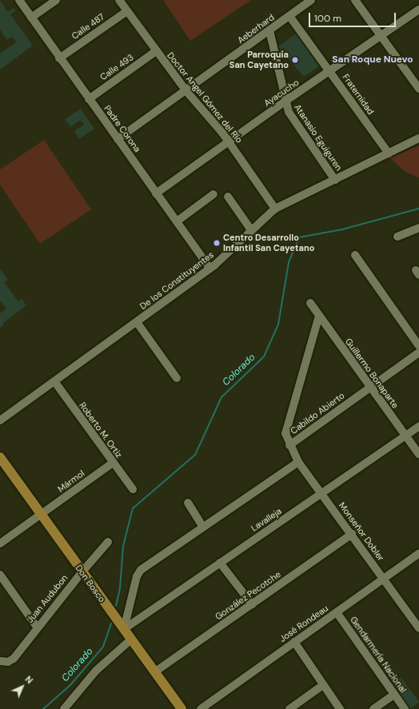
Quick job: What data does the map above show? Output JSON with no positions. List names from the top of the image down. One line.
{"streets":{"main road":["Don Bosco"],"street":["Calle 487","Aeberhard","Calle 493","Ayacucho","Fraternidad","Doctor Angel Gómez del Río","Padre Corona","Atanasio Eguiguren","De los Constituyentes","Guillermo Bonaparte","Cabildo Abierto","Roberto M. Ortiz","Mármol","Lavalleja","Monseñor Dobler","González Pecotche","Juan Audubon","José Rondeau","Gendarmería Nacional"]},"crossings":[["Calle 487","Doctor Angel Gómez del Río"],["Calle 487","Padre Corona"],["Aeberhard","Fraternidad"],["Aeberhard","Doctor Angel Gómez del Río"],["Aeberhard","Padre Corona"],["Aeberhard","Atanasio Eguiguren"],["Calle 493","Doctor Angel Gómez del Río"],["Calle 493","Padre Corona"],["Ayacucho","Fraternidad"],["Ayacucho","Doctor Angel Gómez del Río"],["Ayacucho","Padre Corona"],["Ayacucho","Atanasio Eguiguren"],["Fraternidad","De los Constituyentes"],["Doctor Angel Gómez del Río","De los Constituyentes"],["Padre Corona","De los Constituyentes"],["Atanasio Eguiguren","De los Constituyentes"],["De los Constituyentes","Roberto M. Ortiz"],["Guillermo Bonaparte","Cabildo Abierto"],["Guillermo Bonaparte","Lavalleja"],["Cabildo Abierto","Monseñor Dobler"],["Roberto M. Ortiz","Mármol"],["Mármol","Don Bosco"],["Lavalleja","Monseñor Dobler"],["Lavalleja","Don Bosco"],["Monseñor Dobler","González Pecotche"],["Monseñor Dobler","José Rondeau"],["Don Bosco","González Pecotche"],["Don Bosco","Juan Audubon"],["José Rondeau","Gendarmería Nacional"]],"districts":["San Roque Nuevo"],"water":["Colorado"],"places":["Parroquía San Cayetano","Centro Desarrollo Infantil San Cayetano"],"scale_bar":"100 m","north":"top right"}
